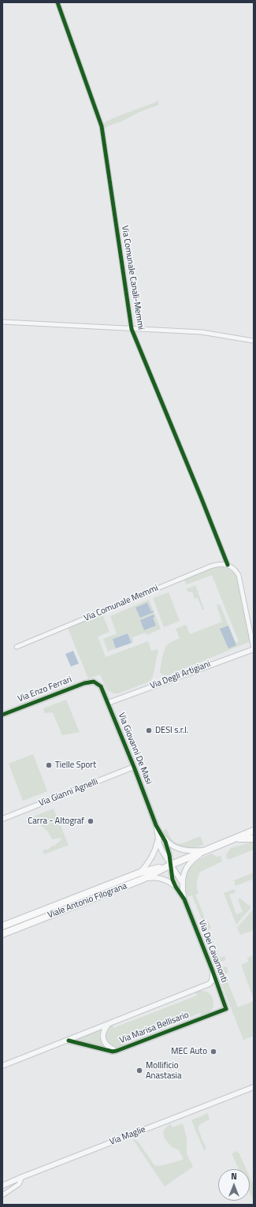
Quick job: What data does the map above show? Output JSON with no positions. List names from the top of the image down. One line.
{"streets":{"main road":["Viale Antonio Filograna"],"street":["Via Comunale Canali-Memmi","Via Comunale Memmi","Via Degli Artigiani","Via Enzo Ferrari","Via Giovanni De Masi","Via Gianni Agnelli","Via Dei Cavamonti","Via Marisa Bellisario","Via Maglie"]},"crossings":[["Via Comunale Canali-Memmi","Via Comunale Memmi"],["Via Degli Artigiani","Via Giovanni De Masi"],["Via Enzo Ferrari","Via Giovanni De Masi"],["Via Giovanni De Masi","Via Gianni Agnelli"],["Via Dei Cavamonti","Via Marisa Bellisario"]],"places":["DESI s.r.l.","Tielle Sport","Carra - Altograf","MEC Auto","Mollificio Anastasia"],"north":"top"}
